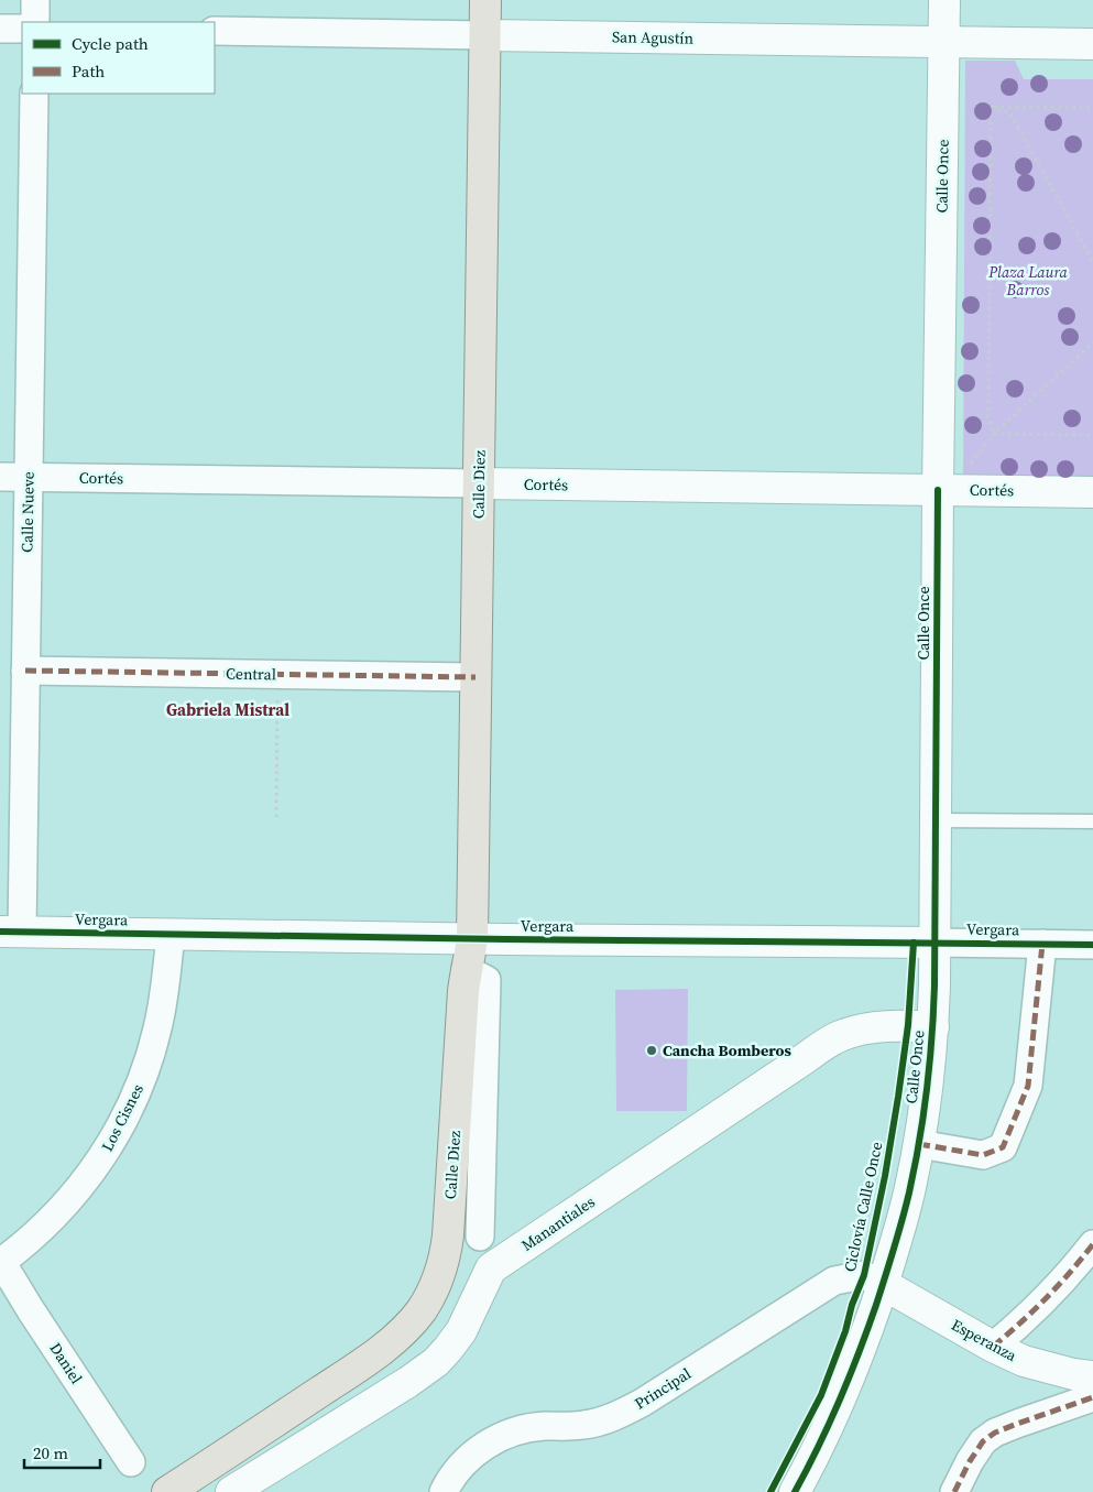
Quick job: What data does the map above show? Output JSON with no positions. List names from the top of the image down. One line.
{"streets":{"main road":["Calle Diez"],"street":["San Agustín","Calle Once","Cortés","Calle Nueve","Central","Vergara","Los Cisnes","Manantiales","Esperanza","Daniel","Principal"],"cycle path":["Ciclovía Calle Once"]},"crossings":[["San Agustín","Calle Once"],["San Agustín","Calle Diez"],["Calle Once","Cortés"],["Calle Once","Vergara"],["Calle Once","Manantiales"],["Calle Once","Esperanza"],["Calle Once","Principal"],["Cortés","Calle Diez"],["Cortés","Calle Nueve"],["Calle Diez","Central"],["Calle Diez","Vergara"],["Calle Nueve","Central"],["Calle Nueve","Vergara"],["Vergara","Los Cisnes"],["Los Cisnes","Daniel"],["Esperanza","Principal"]],"districts":["Gabriela Mistral"],"parks":["Plaza Laura Barros"],"places":["Cancha Bomberos"],"legend":["Cycle path","Path"],"scale_bar":"20 m"}
